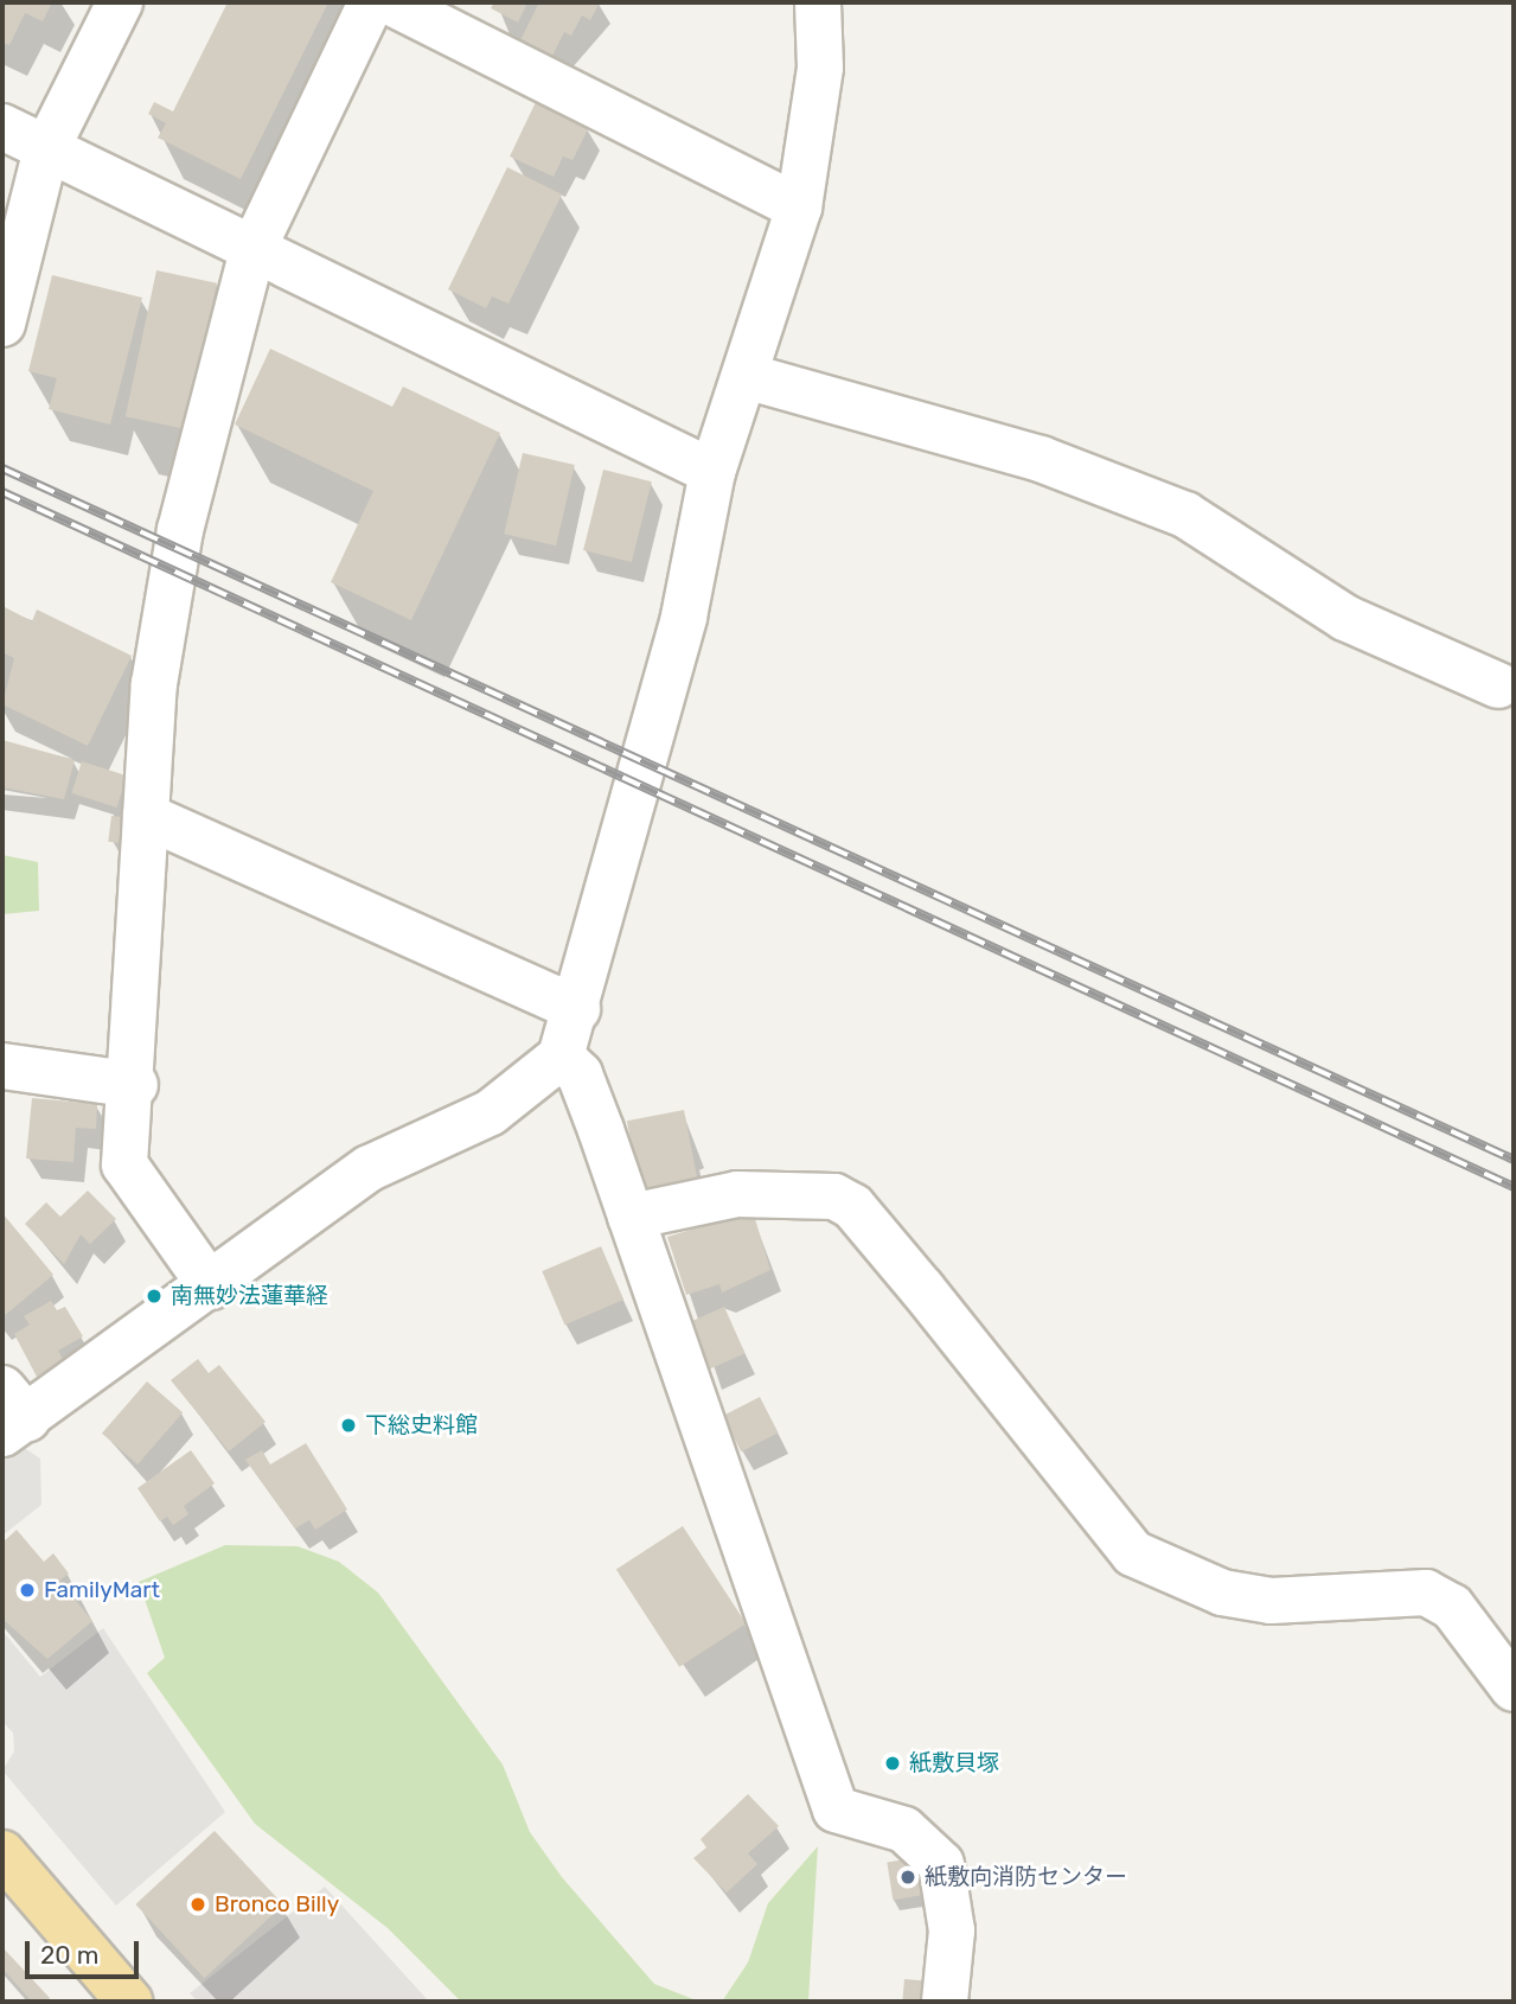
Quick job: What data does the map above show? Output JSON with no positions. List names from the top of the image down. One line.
{"places":["南無妙法蓮華経","下総史料館","FamilyMart","紙敷貝塚","紙敷向消防センター","Bronco Billy"],"scale_bar":"20 m"}
